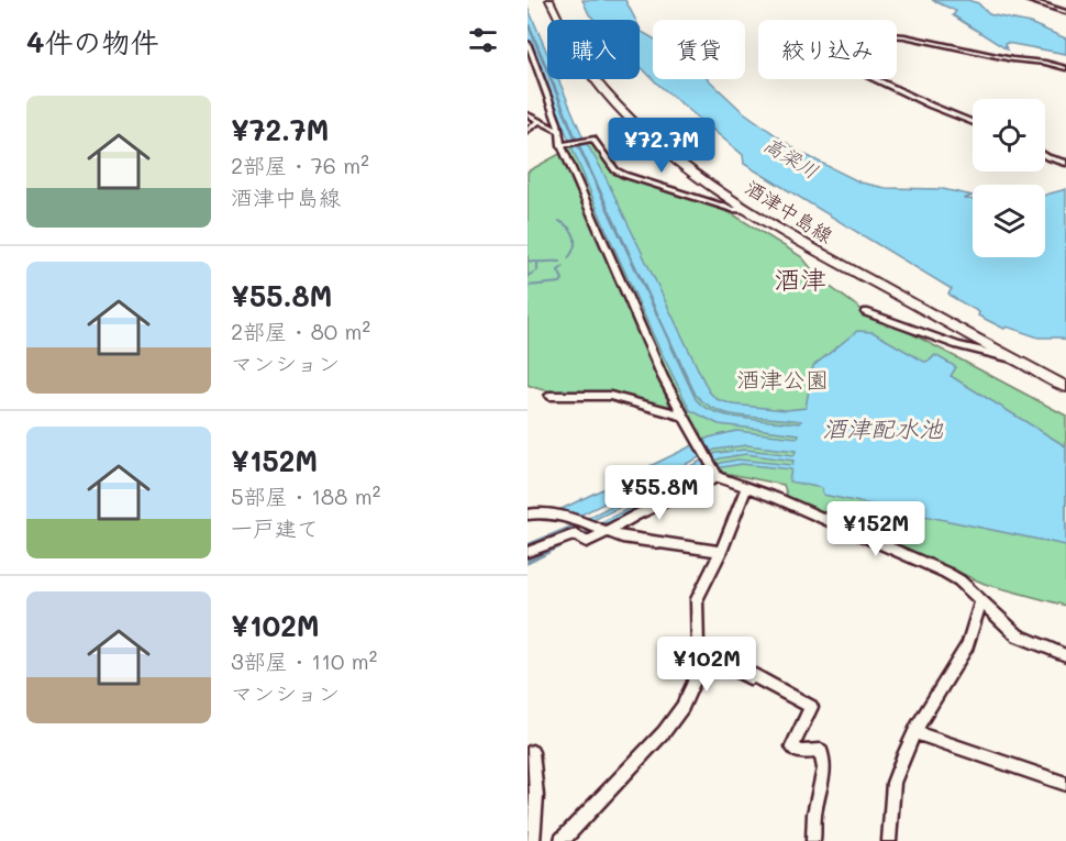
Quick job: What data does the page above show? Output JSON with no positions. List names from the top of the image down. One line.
{"streets":{"main road":["酒津中島線"]},"districts":["酒津"],"water":["高梁川","酒津配水池"],"parks":["酒津公園"],"page":{"heading":"4件の物件","chip":["購入","賃貸","絞り込み"],"list":[{"name":"¥72.7M","note":"2部屋 · 76 m² · 酒津中島線"},{"name":"¥55.8M","note":"2部屋 · 80 m² · マンション"},{"name":"¥152M","note":"5部屋 · 188 m² · 一戸建て"},{"name":"¥102M","note":"3部屋 · 110 m² · マンション"}],"price":["¥72.7M","¥55.8M","¥152M","¥102M"]}}
